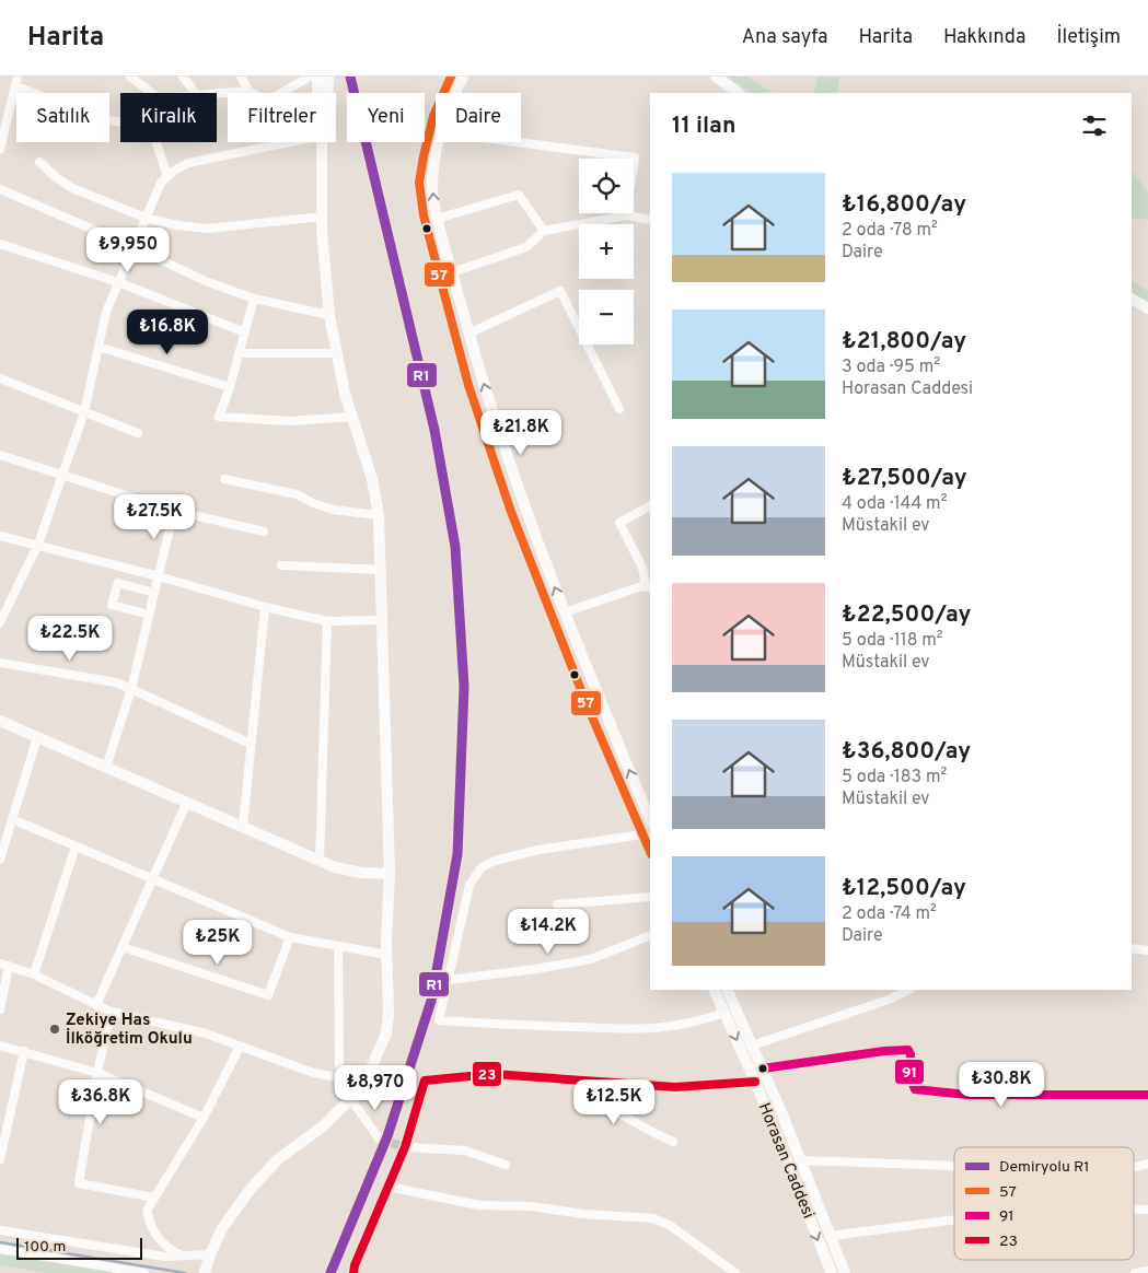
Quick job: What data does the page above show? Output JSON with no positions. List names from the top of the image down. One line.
{"streets":{"street":["Horasan Caddesi"]},"places":["Zekiye Has İlköğretim Okulu"],"lines":["rail line R1","transit line 57","transit line 91","transit line 23"],"legend":["Demiryolu R1","57","91","23"],"scale_bar":"100 m","page":{"header":"Harita","nav":["Ana sayfa","Harita","Hakkında","İletişim"],"chip":["Satılık","Kiralık","Filtreler","Yeni","Daire"],"heading":"11 ilan","map_buttons":["+","−"],"list":[{"name":"₺16,800/ay","note":"2 oda · 78 m² · Daire"},{"name":"₺21,800/ay","note":"3 oda · 95 m² · Horasan Caddesi"},{"name":"₺27,500/ay","note":"4 oda · 144 m² · Müstakil ev"},{"name":"₺22,500/ay","note":"5 oda · 118 m² · Müstakil ev"},{"name":"₺36,800/ay","note":"5 oda · 183 m² · Müstakil ev"},{"name":"₺12,500/ay","note":"2 oda · 74 m² · Daire"}],"price":["₺9,950","₺16.8K","₺21.8K","₺27.5K","₺22.5K","₺14.2K","₺25K","₺30.8K","₺8,970","₺36.8K","₺12.5K"],"scale":"100 m"}}
